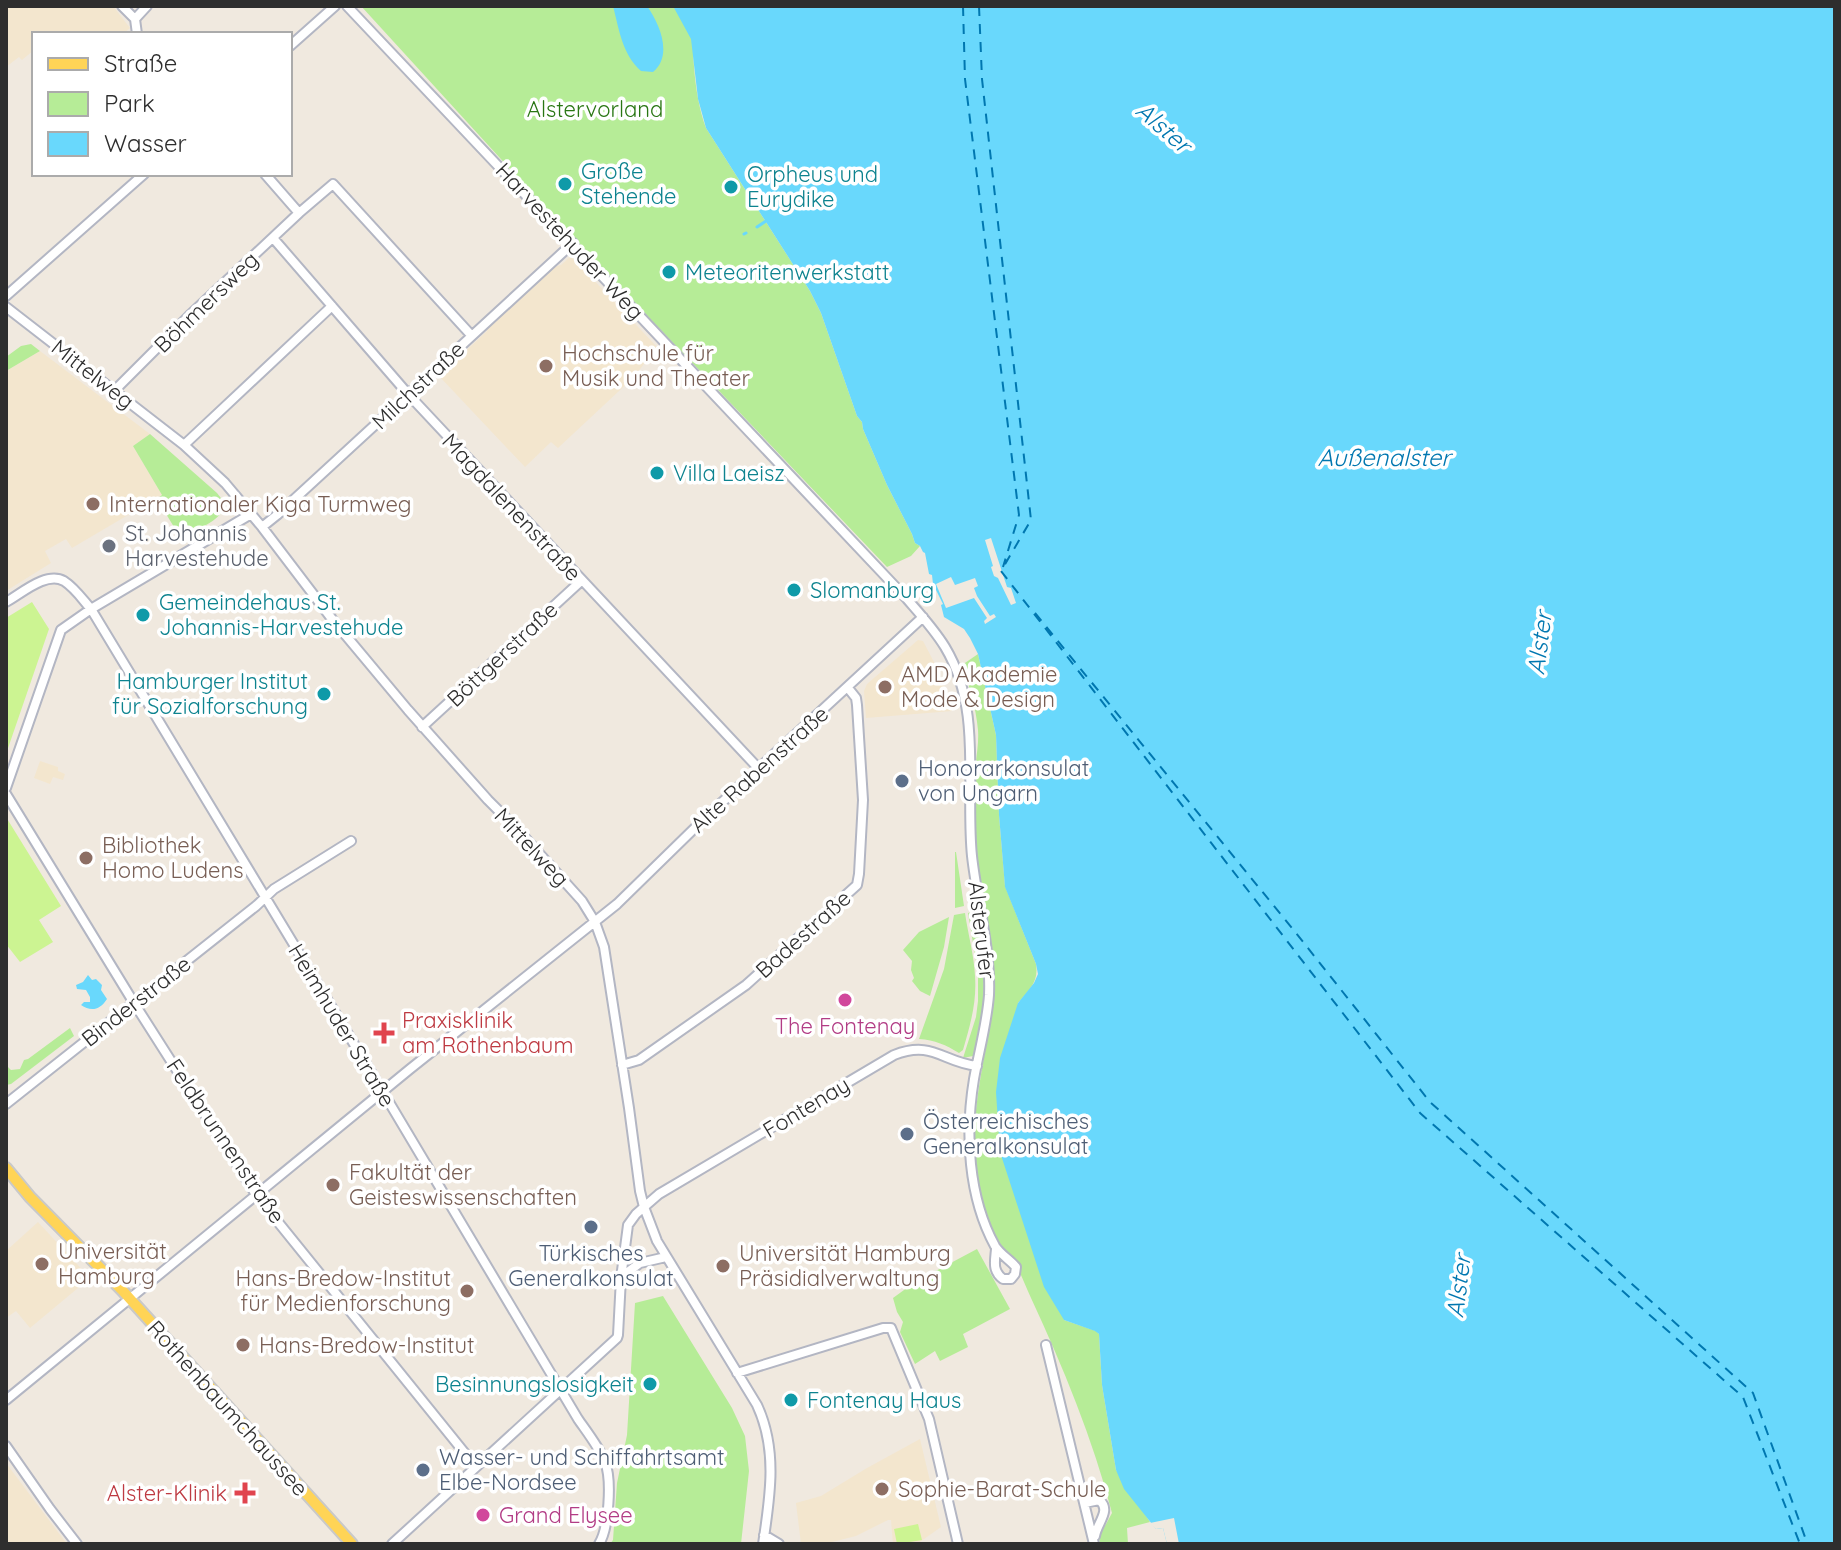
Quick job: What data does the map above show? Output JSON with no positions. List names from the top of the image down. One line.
{"streets":{"main road":["Rothenbaumchaussee"],"street":["Harvestehuder Weg","Böhmersweg","Mittelweg","Milchstraße","Magdalenenstraße","Böttgerstraße","Alte Rabenstraße","Alsterufer","Badestraße","Binderstraße","Heimhuder Straße","Fontenay","Feldbrunnenstraße"]},"crossings":[["Harvestehuder Weg","Milchstraße"],["Harvestehuder Weg","Alte Rabenstraße"],["Harvestehuder Weg","Alsterufer"],["Böhmersweg","Mittelweg"],["Böhmersweg","Milchstraße"],["Böhmersweg","Magdalenenstraße"],["Mittelweg","Milchstraße"],["Mittelweg","Böttgerstraße"],["Mittelweg","Alte Rabenstraße"],["Mittelweg","Badestraße"],["Mittelweg","Fontenay"],["Milchstraße","Magdalenenstraße"],["Magdalenenstraße","Böttgerstraße"],["Magdalenenstraße","Alte Rabenstraße"],["Alte Rabenstraße","Alsterufer"],["Alte Rabenstraße","Badestraße"],["Alte Rabenstraße","Heimhuder Straße"],["Alte Rabenstraße","Feldbrunnenstraße"],["Alte Rabenstraße","Rothenbaumchaussee"],["Alsterufer","Fontenay"],["Binderstraße","Heimhuder Straße"],["Binderstraße","Feldbrunnenstraße"]],"water":["Alster","Außenalster"],"parks":["Alstervorland"],"places":{"other":["Große Stehende","Orpheus und Eurydike","Meteoritenwerkstatt","Hochschule für Musik und Theater","Villa Laeisz","Internationaler Kiga Turmweg","St. Johannis Harvestehude","Slomanburg","Gemeindehaus St. Johannis-Harvestehude","AMD Akademie Mode & Design","Hamburger Institut für Sozialforschung","Honorarkonsulat von Ungarn","Bibliothek Homo Ludens","The Fontenay","Österreichisches Generalkonsulat","Fakultät der Geisteswissenschaften","Türkisches Generalkonsulat","Universität Hamburg","Universität Hamburg Präsidialverwaltung","Hans-Bredow-Institut für Medienforschung","Hans-Bredow-Institut","Besinnungslosigkeit","Fontenay Haus","Wasser- und Schiffahrtsamt Elbe-Nordsee","Sophie-Barat-Schule","Grand Elysee"],"health":["Praxisklinik am Rothenbaum","Alster-Klinik"]},"legend":["Straße","Park","Wasser"]}
